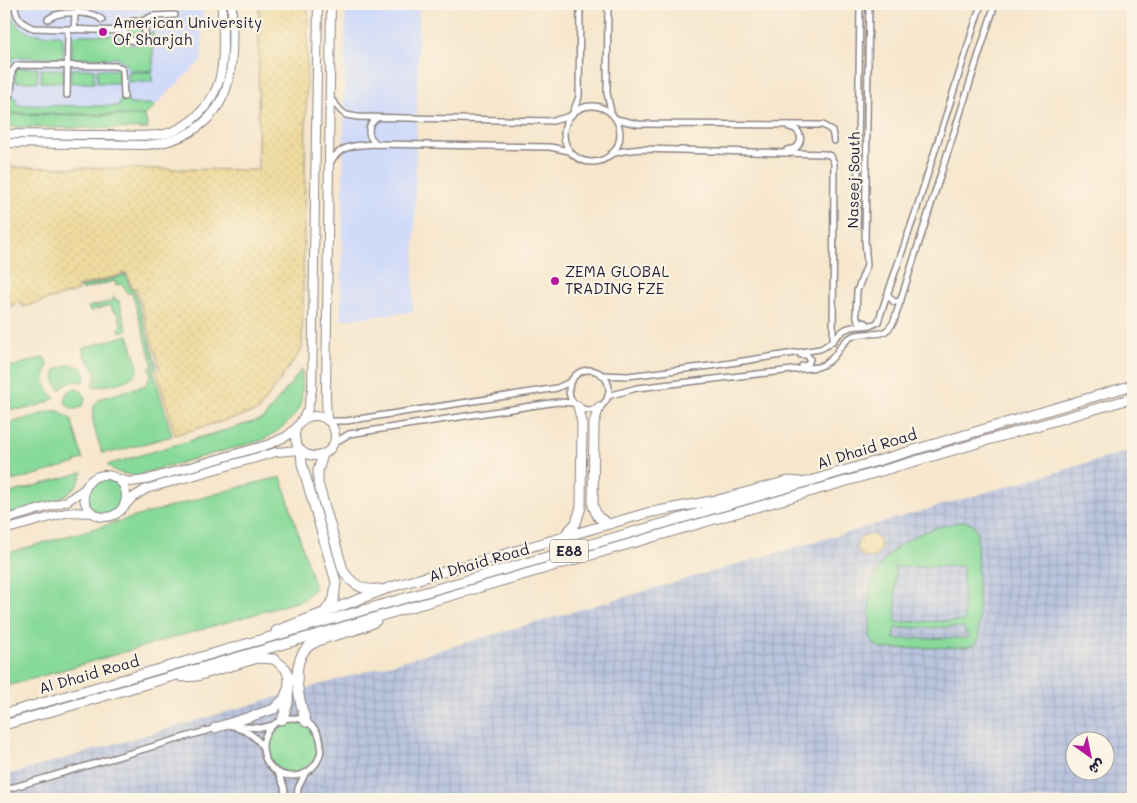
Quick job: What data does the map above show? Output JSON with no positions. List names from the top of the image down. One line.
{"streets":{"highway":["Al Dhaid Road","E88"],"street":["Naseej South"]},"places":["American University Of Sharjah","ZEMA GLOBAL TRADING FZE"],"north":"bottom right"}
